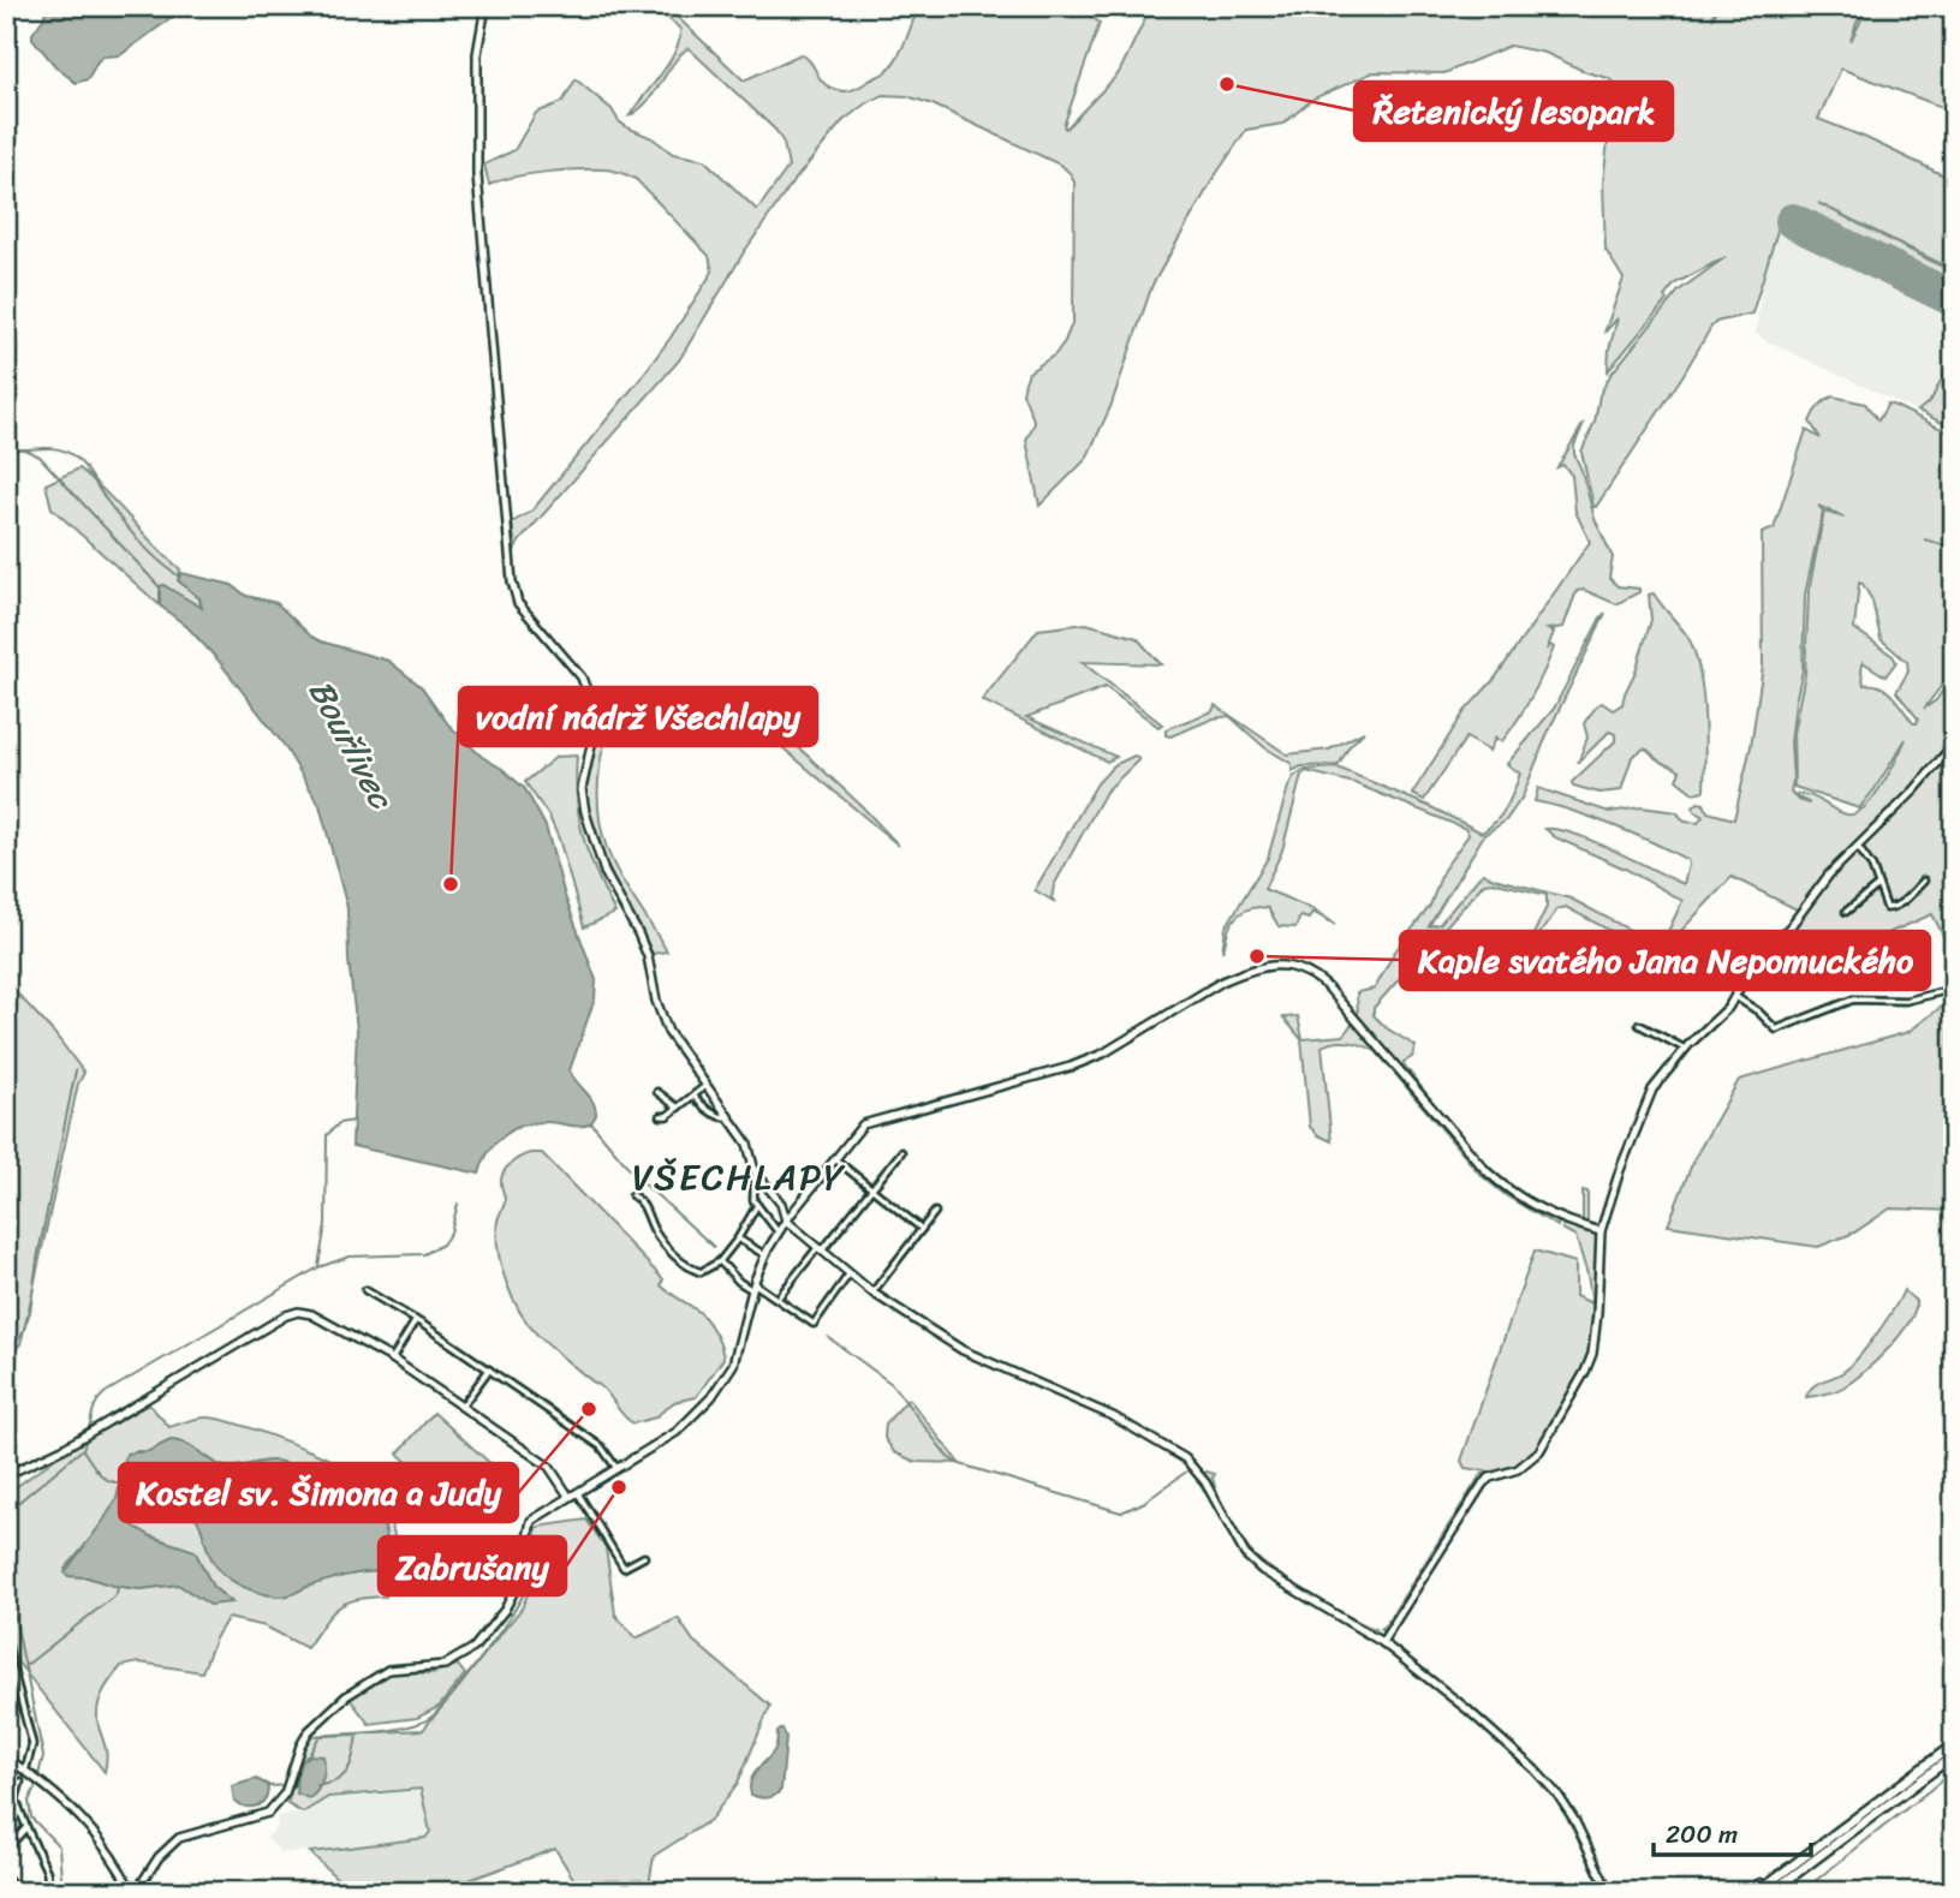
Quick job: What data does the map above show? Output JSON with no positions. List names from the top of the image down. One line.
{"districts":["VŠECHLAPY"],"water":["Bouřlivec"],"places":["Řetenický lesopark","vodní nádrž Všechlapy","Kaple svatého Jana Nepomuckého","Kostel sv. Šimona a Judy","Zabrušany"],"scale_bar":"200 m"}
